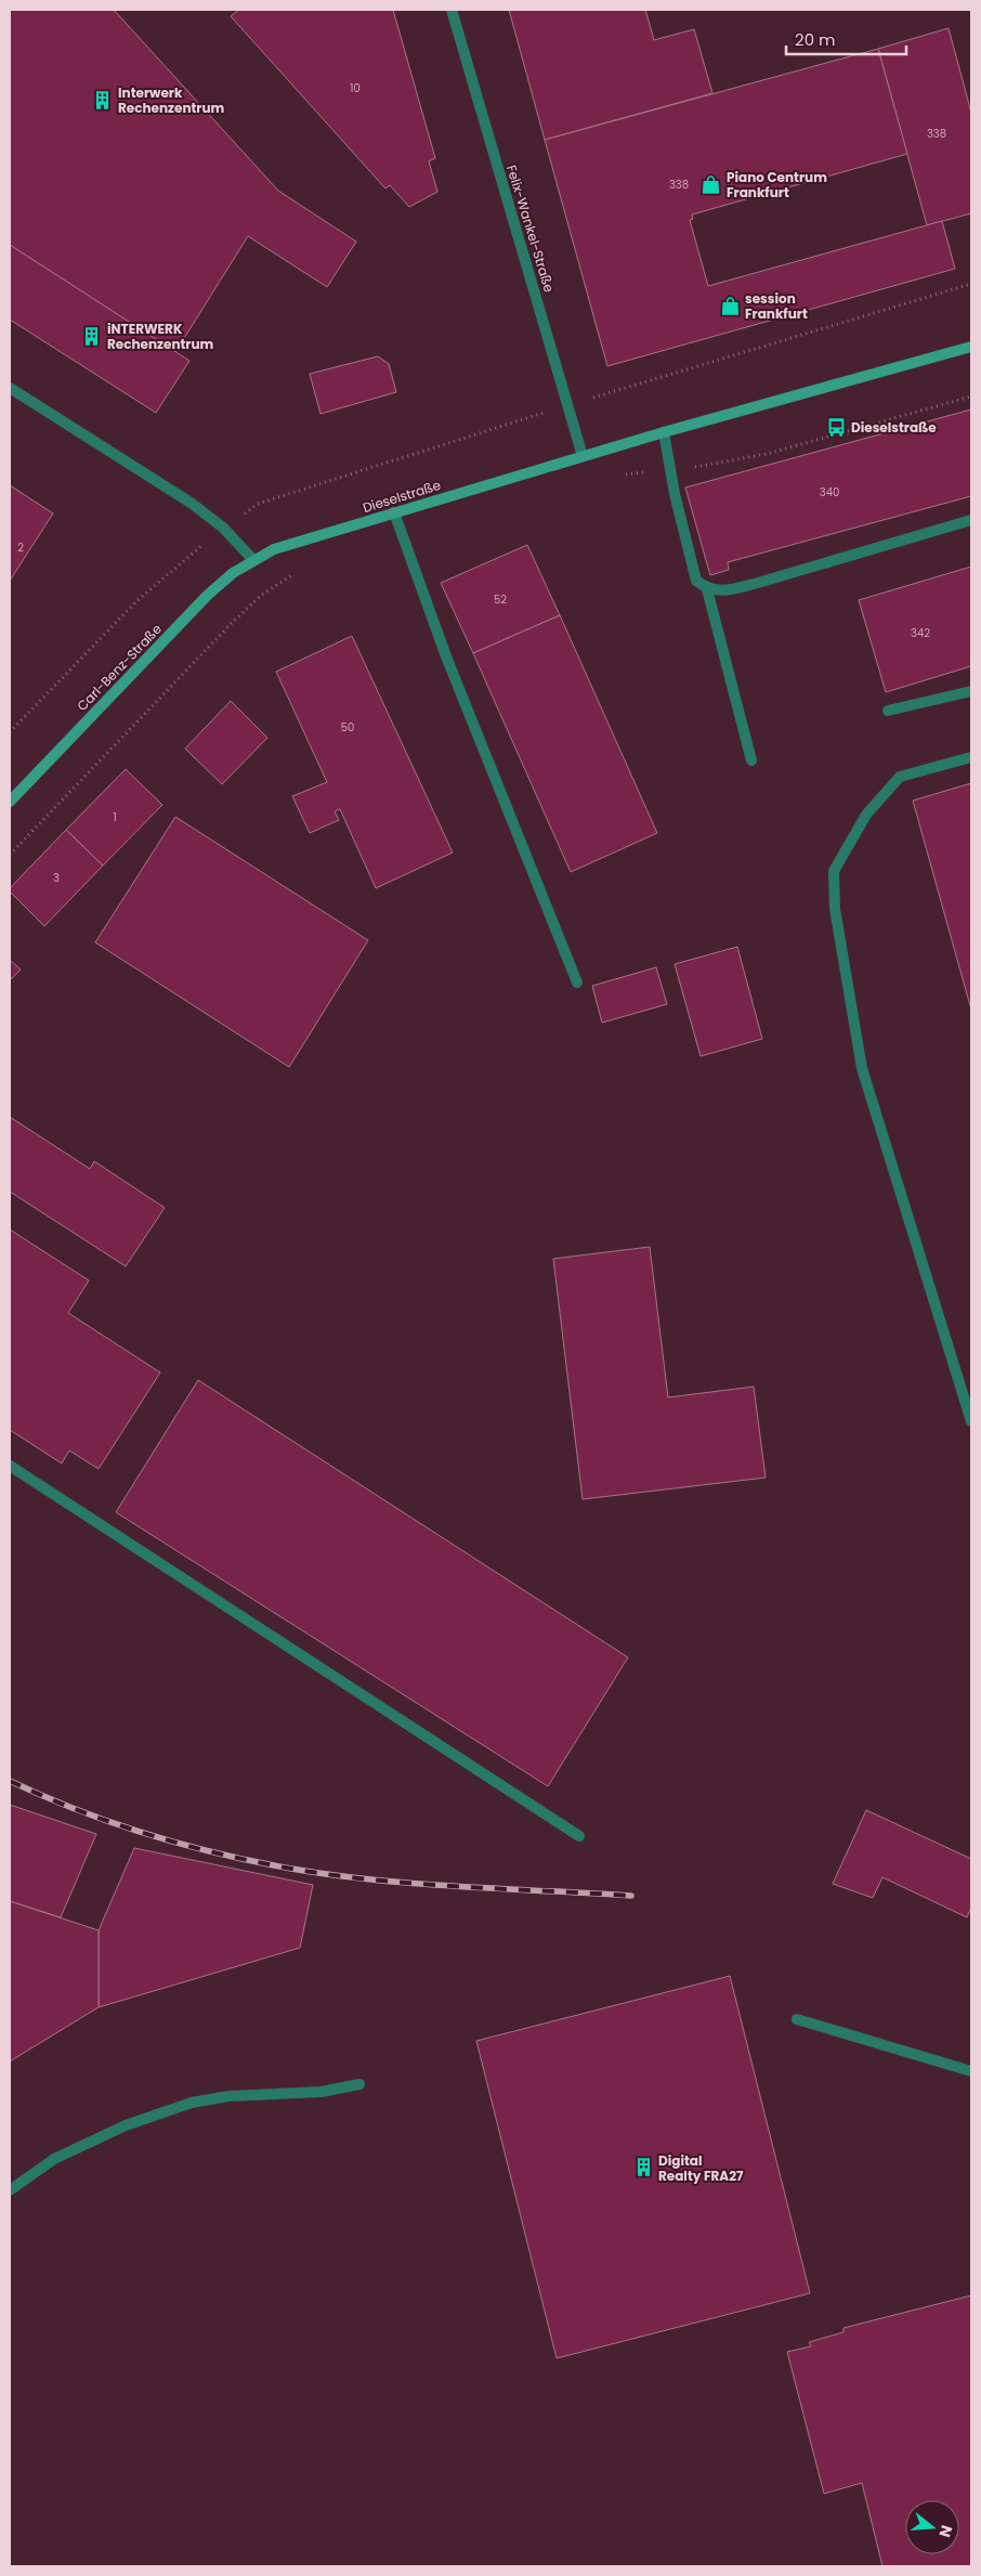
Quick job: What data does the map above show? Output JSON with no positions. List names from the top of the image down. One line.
{"streets":{"main road":["Dieselstraße","Carl-Benz-Straße"],"street":["Felix-Wankel-Straße"]},"crossings":[["Felix-Wankel-Straße","Dieselstraße"],["Dieselstraße","Carl-Benz-Straße"]],"places":{"building":["Interwerk Rechenzentrum","iNTERWERK Rechenzentrum","Digital Realty FRA27"],"shop":["Piano Centrum Frankfurt","session Frankfurt"],"bus stop":["Dieselstraße"]},"house_numbers":["10","338","338","340","2","52","342","50","1","3"],"scale_bar":"20 m","north":"right"}
